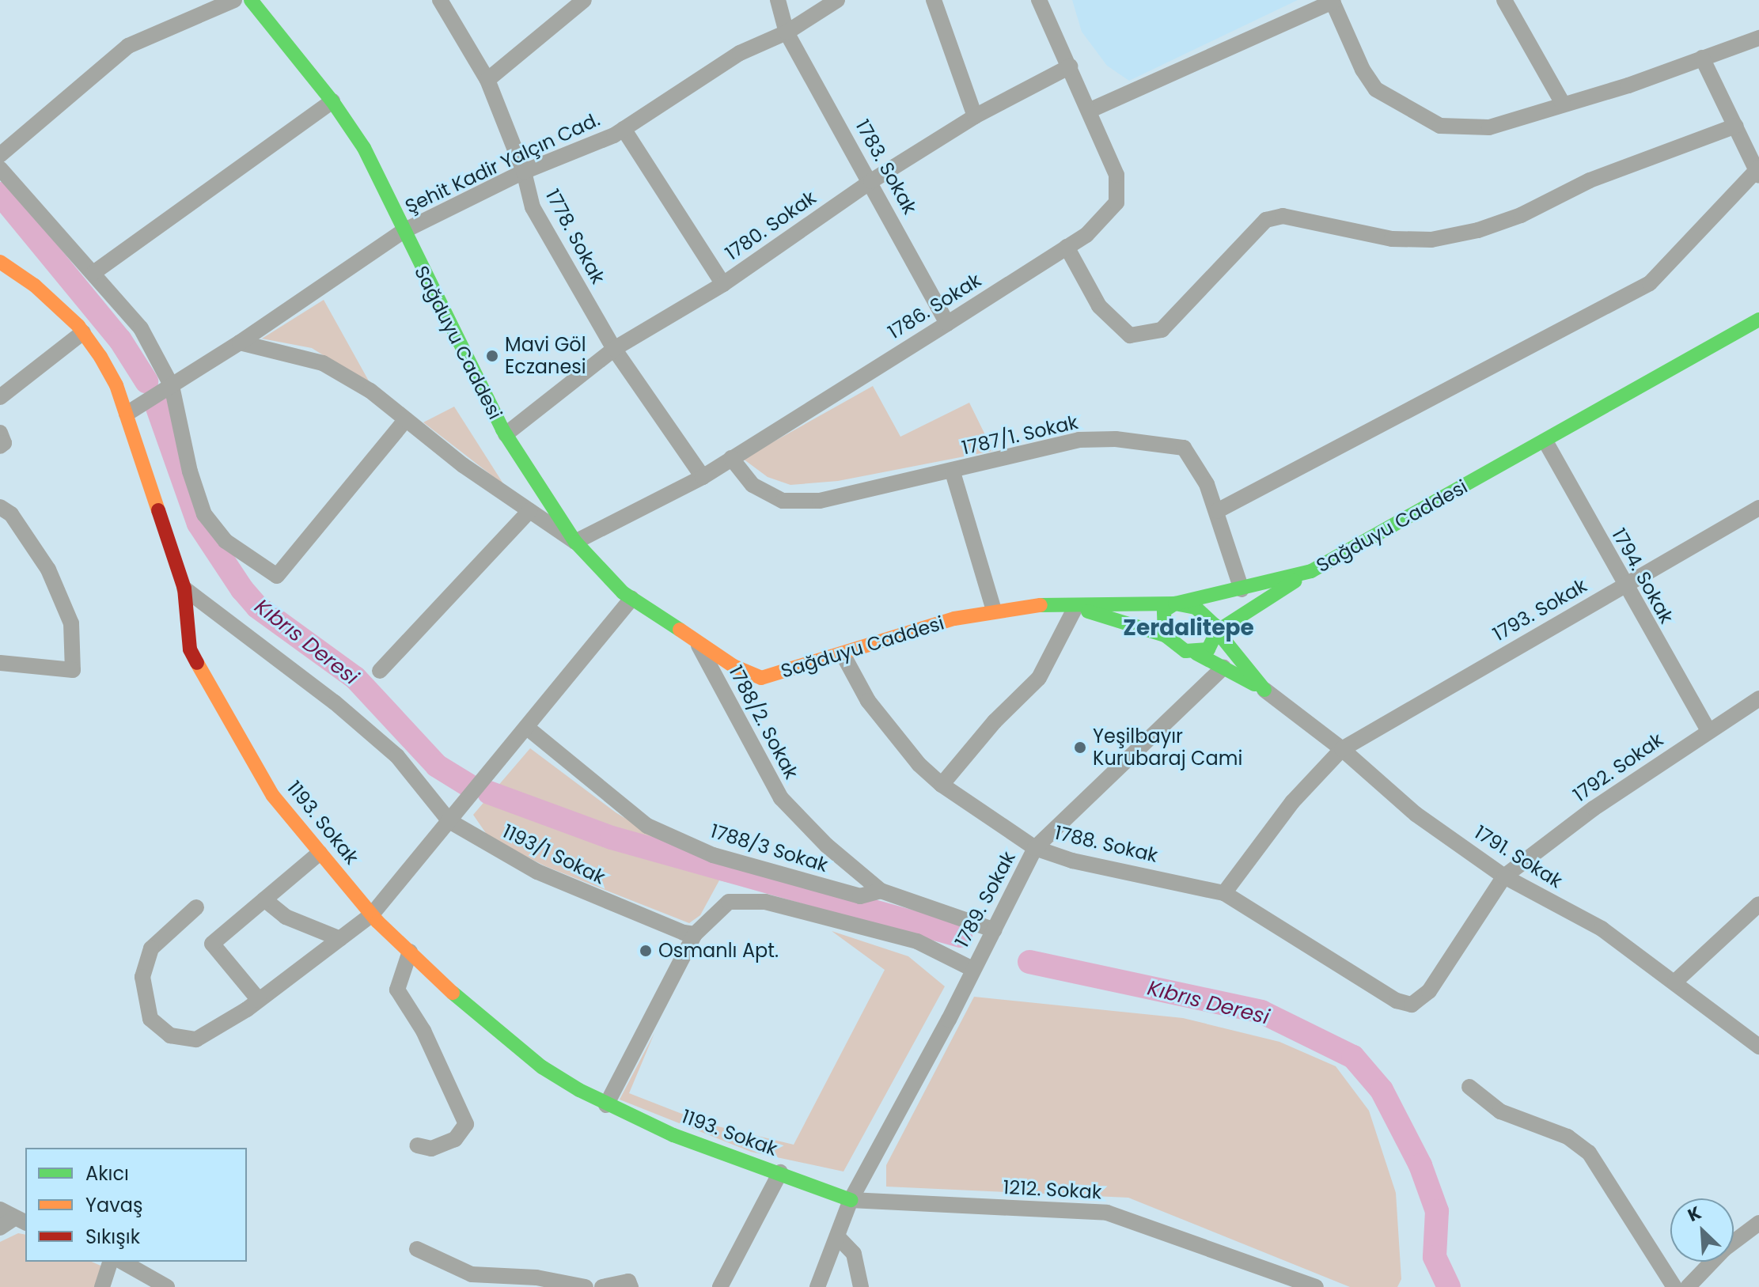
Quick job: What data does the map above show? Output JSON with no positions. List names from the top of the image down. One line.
{"streets":{"street":["Şehit Kadir Yalçın Cad.","1783. Sokak","1780. Sokak","1778. Sokak","1786. Sokak","Sağduyu Caddesi","1787/1. Sokak","1794. Sokak","1793. Sokak","1788/2. Sokak","1792. Sokak","1193. Sokak","1788. Sokak","1788/3 Sokak","1193/1 Sokak","1791. Sokak","1789. Sokak","1212. Sokak"]},"crossings":[["Şehit Kadir Yalçın Cad.","1783. Sokak"],["Şehit Kadir Yalçın Cad.","1778. Sokak"],["Şehit Kadir Yalçın Cad.","Sağduyu Caddesi"],["Şehit Kadir Yalçın Cad.","1193. Sokak"],["1783. Sokak","1780. Sokak"],["1783. Sokak","1786. Sokak"],["1780. Sokak","1778. Sokak"],["1780. Sokak","1786. Sokak"],["1780. Sokak","Sağduyu Caddesi"],["1778. Sokak","1786. Sokak"],["1786. Sokak","Sağduyu Caddesi"],["1786. Sokak","1787/1. Sokak"],["Sağduyu Caddesi","1787/1. Sokak"],["Sağduyu Caddesi","1794. Sokak"],["Sağduyu Caddesi","1788/2. Sokak"],["Sağduyu Caddesi","1788. Sokak"],["1794. Sokak","1793. Sokak"],["1794. Sokak","1792. Sokak"],["1793. Sokak","1788. Sokak"],["1793. Sokak","1791. Sokak"],["1788/2. Sokak","1788/3 Sokak"],["1788/2. Sokak","1789. Sokak"],["1792. Sokak","1788. Sokak"],["1792. Sokak","1791. Sokak"],["1193. Sokak","1193/1 Sokak"],["1193. Sokak","1789. Sokak"],["1193. Sokak","1212. Sokak"],["1788. Sokak","1791. Sokak"],["1788. Sokak","1789. Sokak"],["1789. Sokak","1212. Sokak"]],"districts":["Zerdalitepe"],"water":["Kıbrıs Deresi"],"places":["Mavi Göl Eczanesi","Yeşilbayır Kurubaraj Cami","Osmanlı Apt."],"legend":["Akıcı","Yavaş","Sıkışık"],"north":"top left"}
